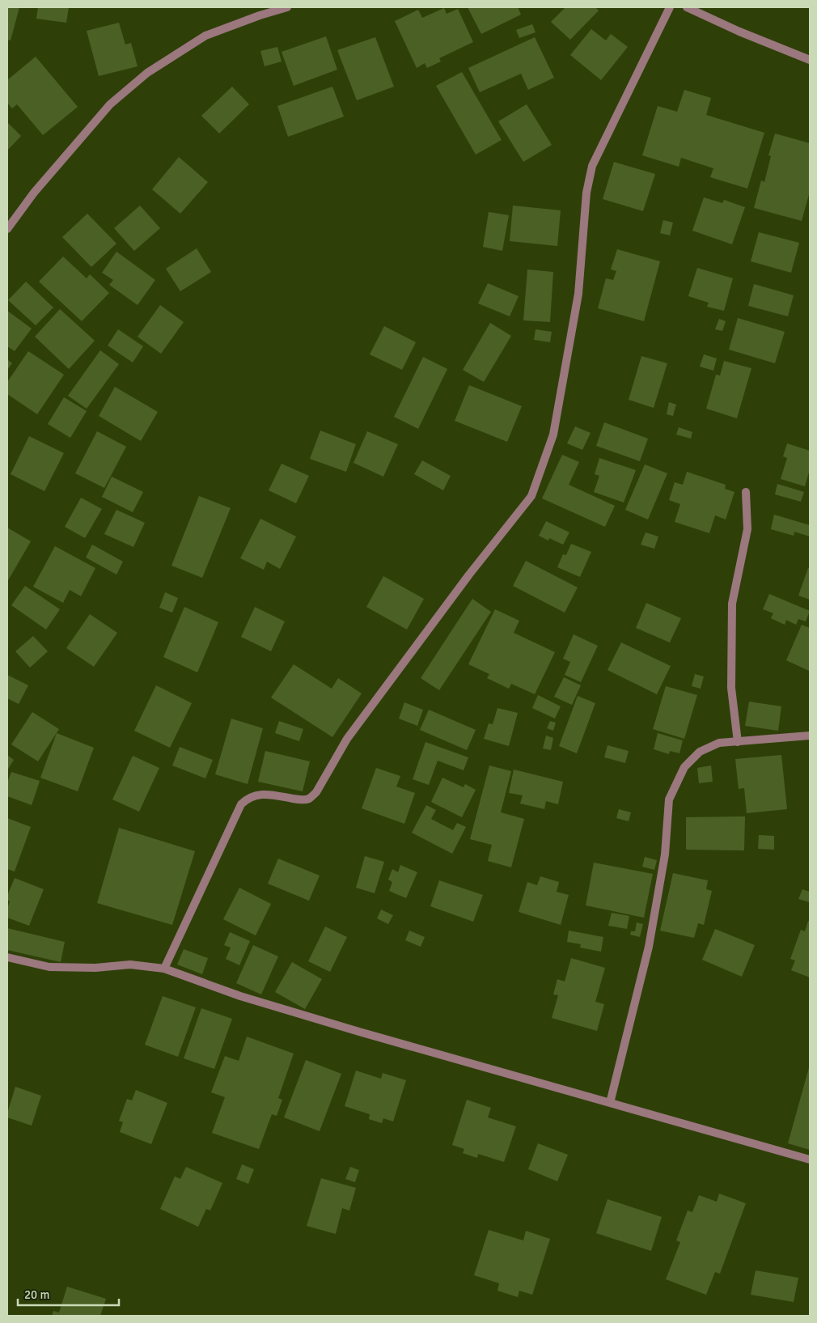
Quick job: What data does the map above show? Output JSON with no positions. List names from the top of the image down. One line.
{"scale_bar":"20 m"}
